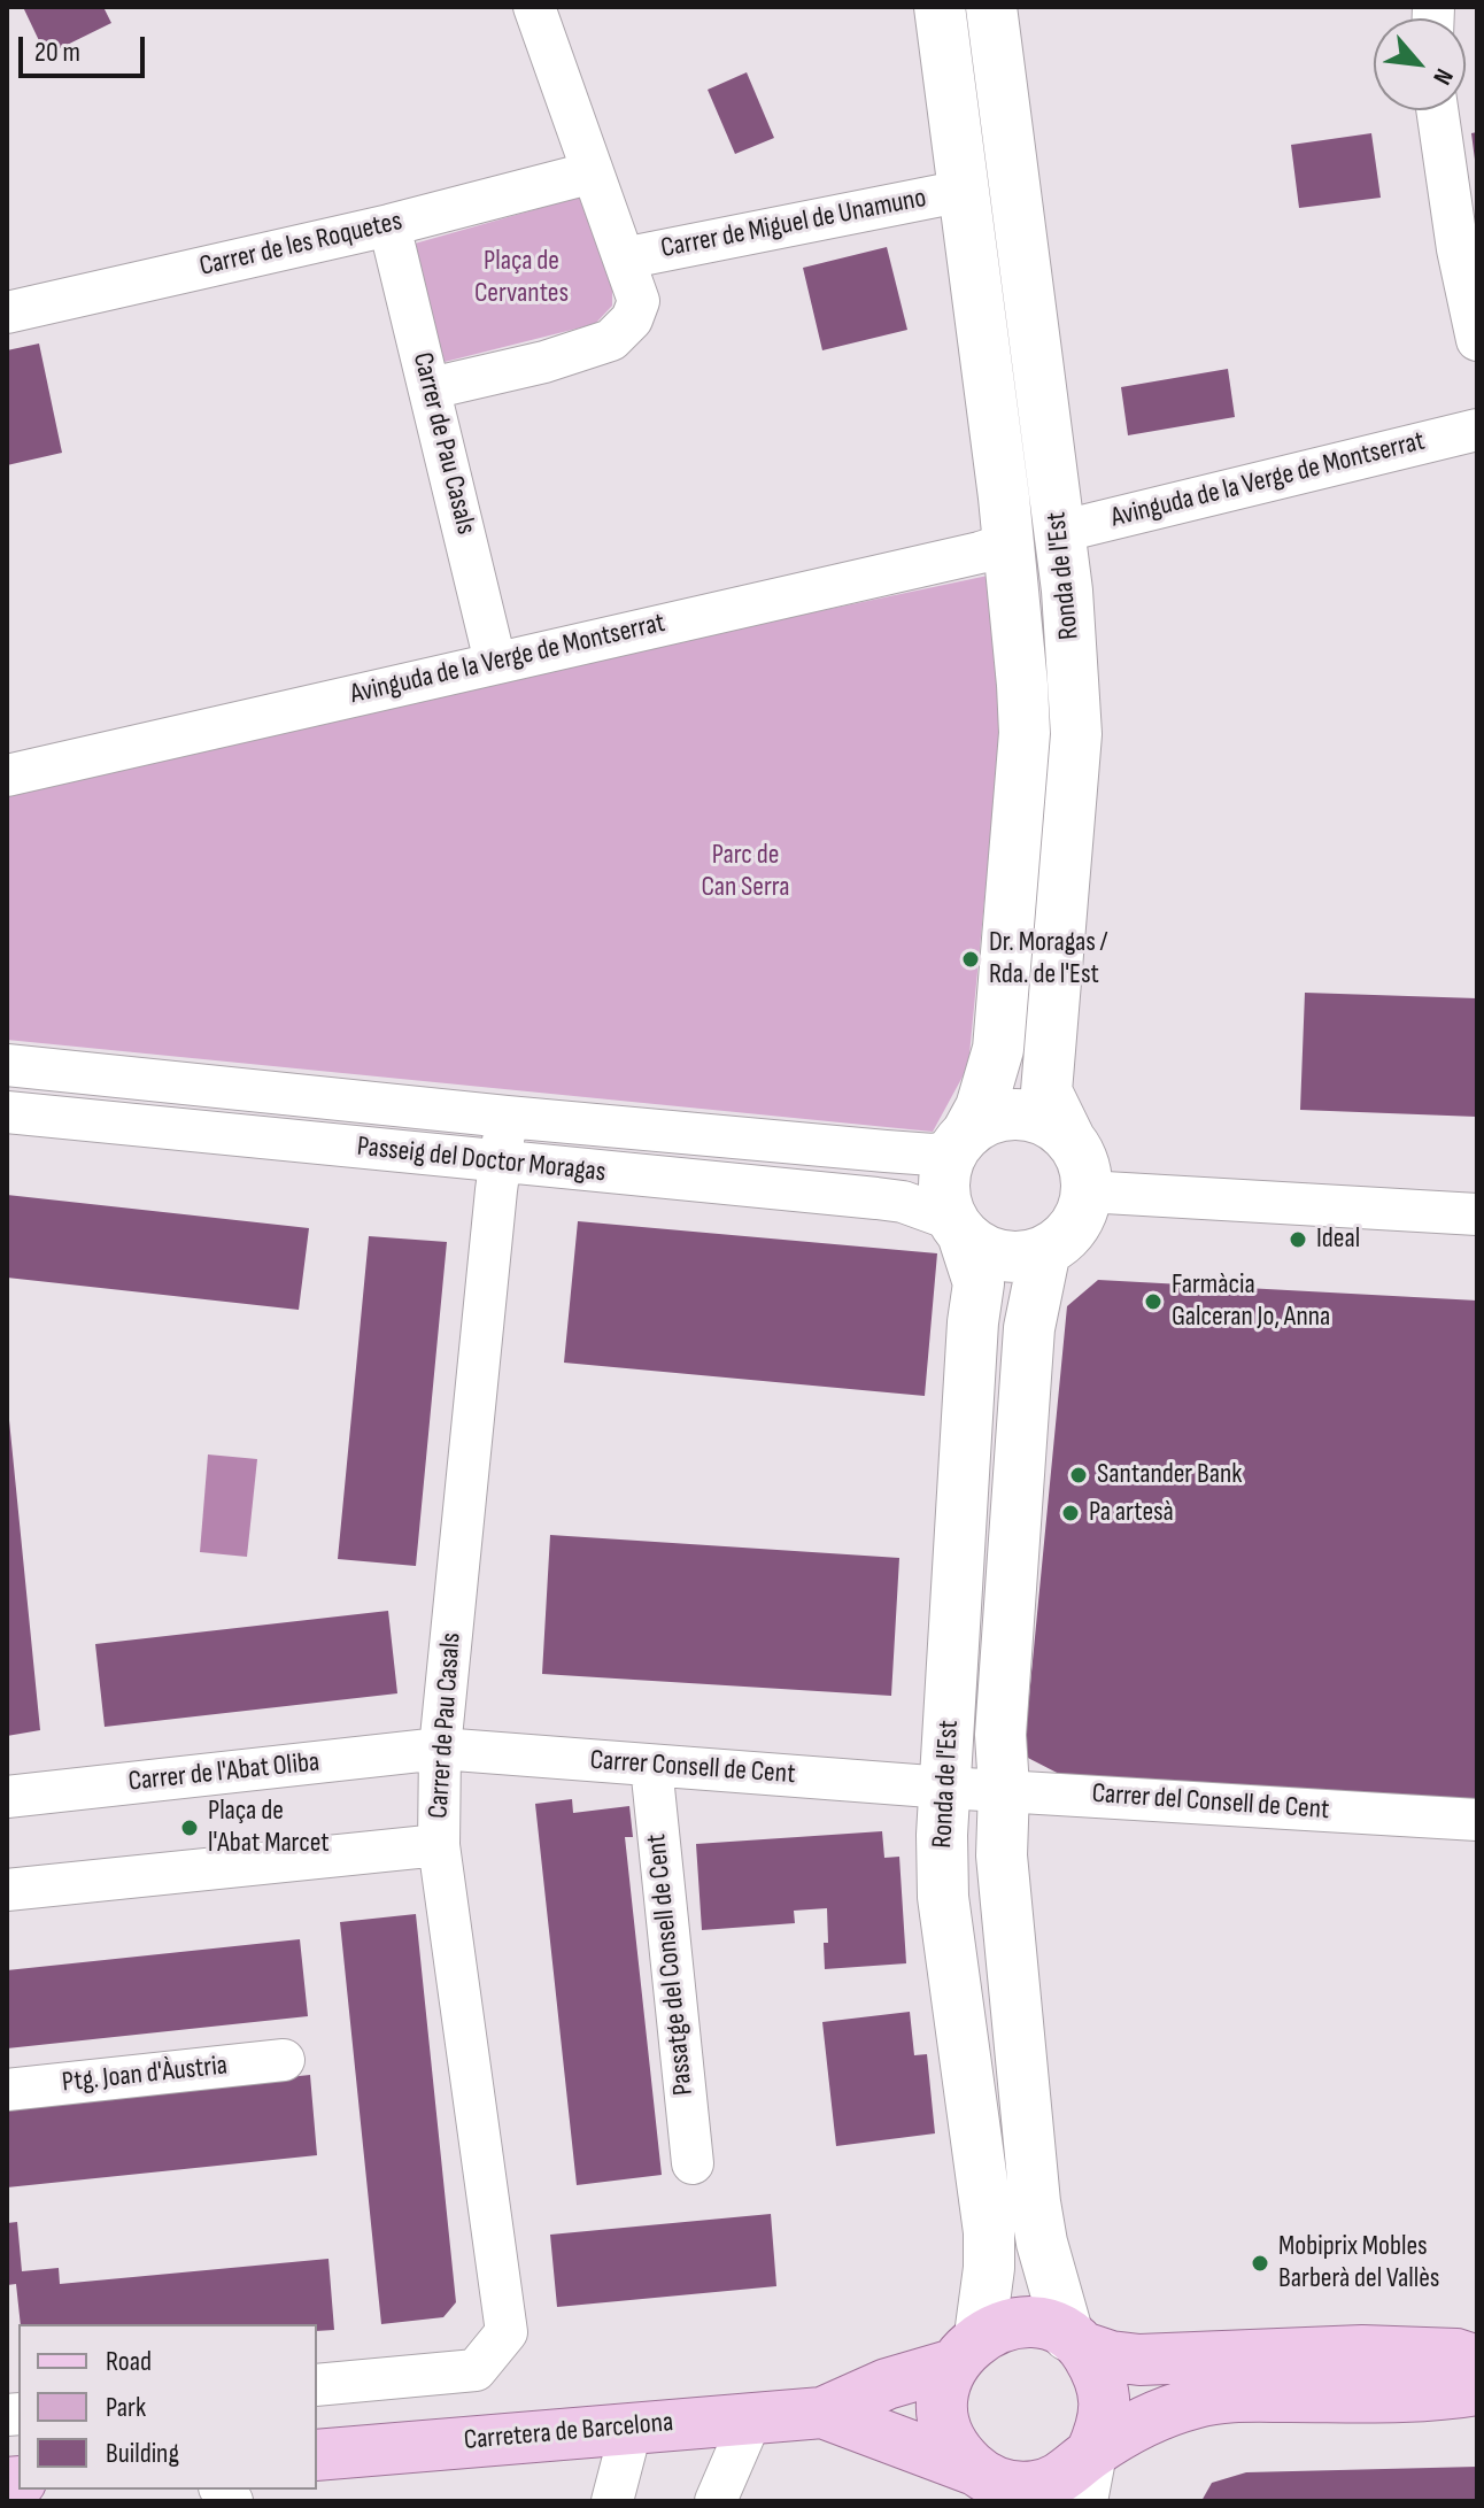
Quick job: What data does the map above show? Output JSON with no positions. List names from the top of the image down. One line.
{"streets":{"main road":["Carretera de Barcelona"],"street":["Carrer de Miguel de Unamuno","Carrer de les Roquetes","Carrer de Pau Casals","Avinguda de la Verge de Montserrat","Ronda de l'Est","Passeig del Doctor Moragas","Carrer Consell de Cent","Carrer de l'Abat Oliba","Carrer del Consell de Cent","Passatge del Consell de Cent","Ptg. Joan d'Àustria"]},"crossings":[["Carrer de Miguel de Unamuno","Ronda de l'Est"],["Carrer de les Roquetes","Carrer de Pau Casals"],["Carrer de Pau Casals","Avinguda de la Verge de Montserrat"],["Carrer de Pau Casals","Passeig del Doctor Moragas"],["Carrer de Pau Casals","Carrer Consell de Cent"],["Carrer de Pau Casals","Carrer de l'Abat Oliba"],["Avinguda de la Verge de Montserrat","Ronda de l'Est"],["Ronda de l'Est","Passeig del Doctor Moragas"],["Ronda de l'Est","Carrer Consell de Cent"],["Ronda de l'Est","Carrer del Consell de Cent"],["Ronda de l'Est","Carretera de Barcelona"],["Carrer Consell de Cent","Carrer de l'Abat Oliba"],["Carrer Consell de Cent","Carrer del Consell de Cent"],["Carrer Consell de Cent","Passatge del Consell de Cent"]],"parks":["Plaça de Cervantes","Parc de Can Serra"],"places":["Dr. Moragas / Rda. de l'Est","Ideal","Farmàcia Galceran Jo, Anna","Santander Bank","Pa artesà","Plaça de l'Abat Marcet","Mobiprix Mobles Barberà del Vallès"],"legend":["Road","Park","Building"],"scale_bar":"20 m","north":"bottom right"}
